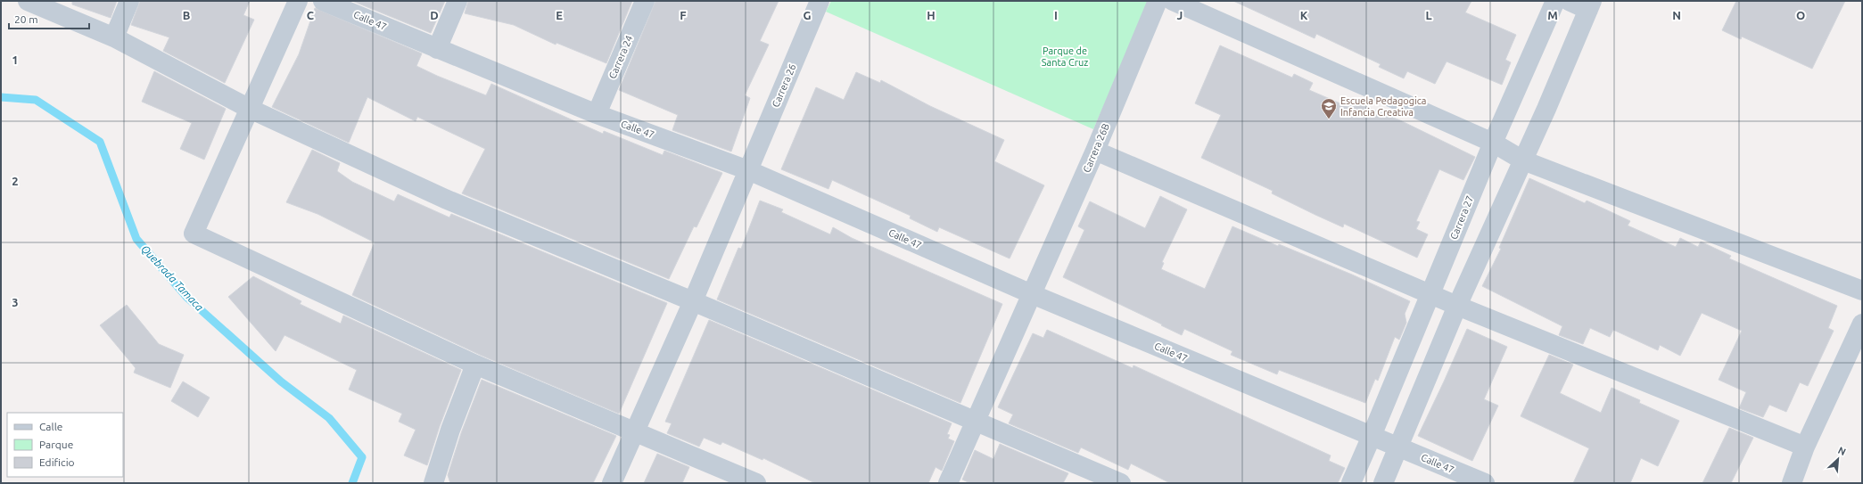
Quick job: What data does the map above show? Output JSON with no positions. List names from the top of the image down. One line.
{"streets":{"street":["Calle 47","Carrera 24","Carrera 26","Carrera 26B","Carrera 27"]},"crossings":[["Calle 47","Carrera 24"],["Calle 47","Carrera 26"],["Calle 47","Carrera 26B"],["Calle 47","Carrera 27"]],"water":["Quebrada Tamaca"],"parks":["Parque de Santa Cruz"],"places":{"school or university":["Escuela Pedagogica Infancia Creativa"]},"legend":["Calle","Parque","Edificio"],"scale_bar":"20 m","north":"top right","grid":{"columns":["B","C","D","E","F","G","H","I","J","K","L","M","N","O"],"rows":["1","2","3"]}}
